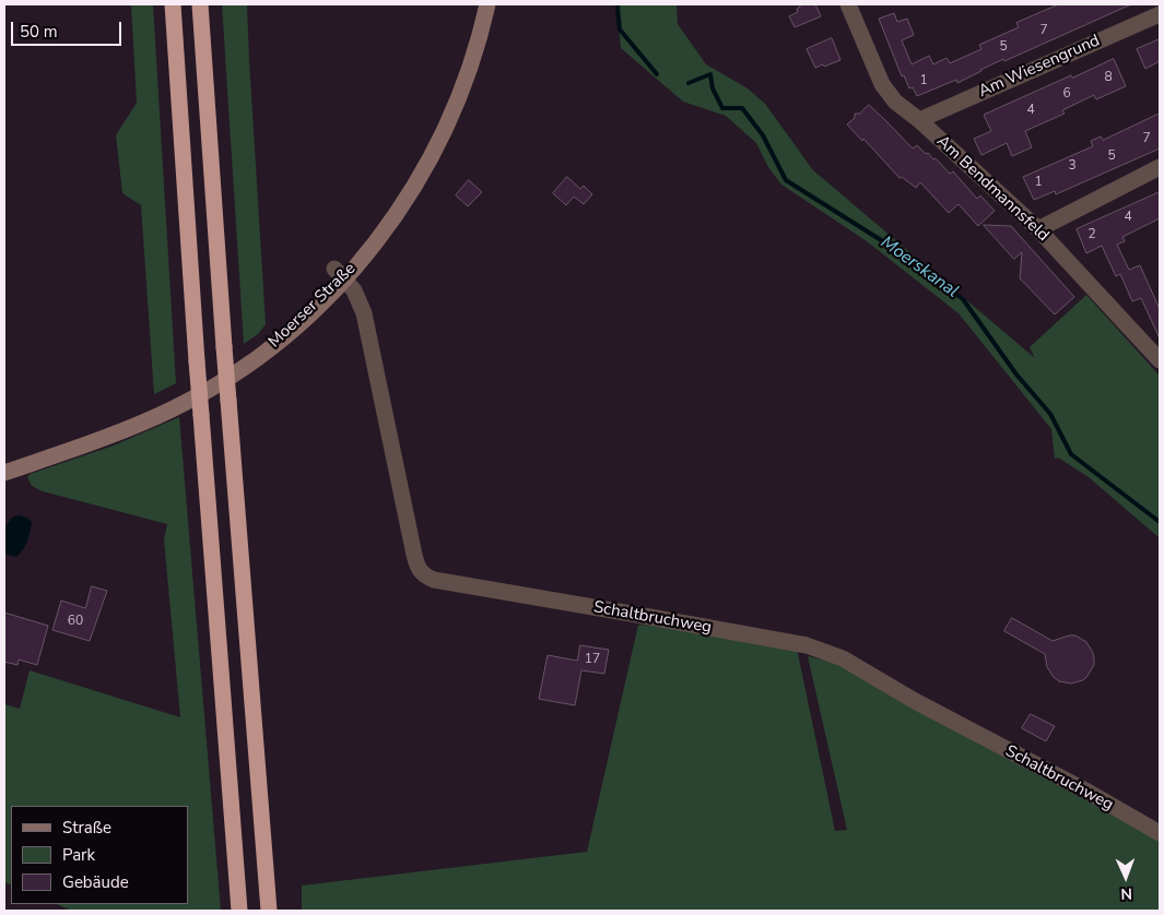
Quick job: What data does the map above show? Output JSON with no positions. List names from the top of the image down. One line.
{"streets":{"street":["Am Wiesengrund","Am Bendmannsfeld","Moerser Straße","Schaltbruchweg"]},"crossings":[["Am Wiesengrund","Am Bendmannsfeld"],["Moerser Straße","Schaltbruchweg"]],"water":["Moerskanal"],"house_numbers":["7","5","8","1","6","4","7","5","3","1","4","2","60","17"],"legend":["Straße","Park","Gebäude"],"scale_bar":"50 m","north":"bottom"}
